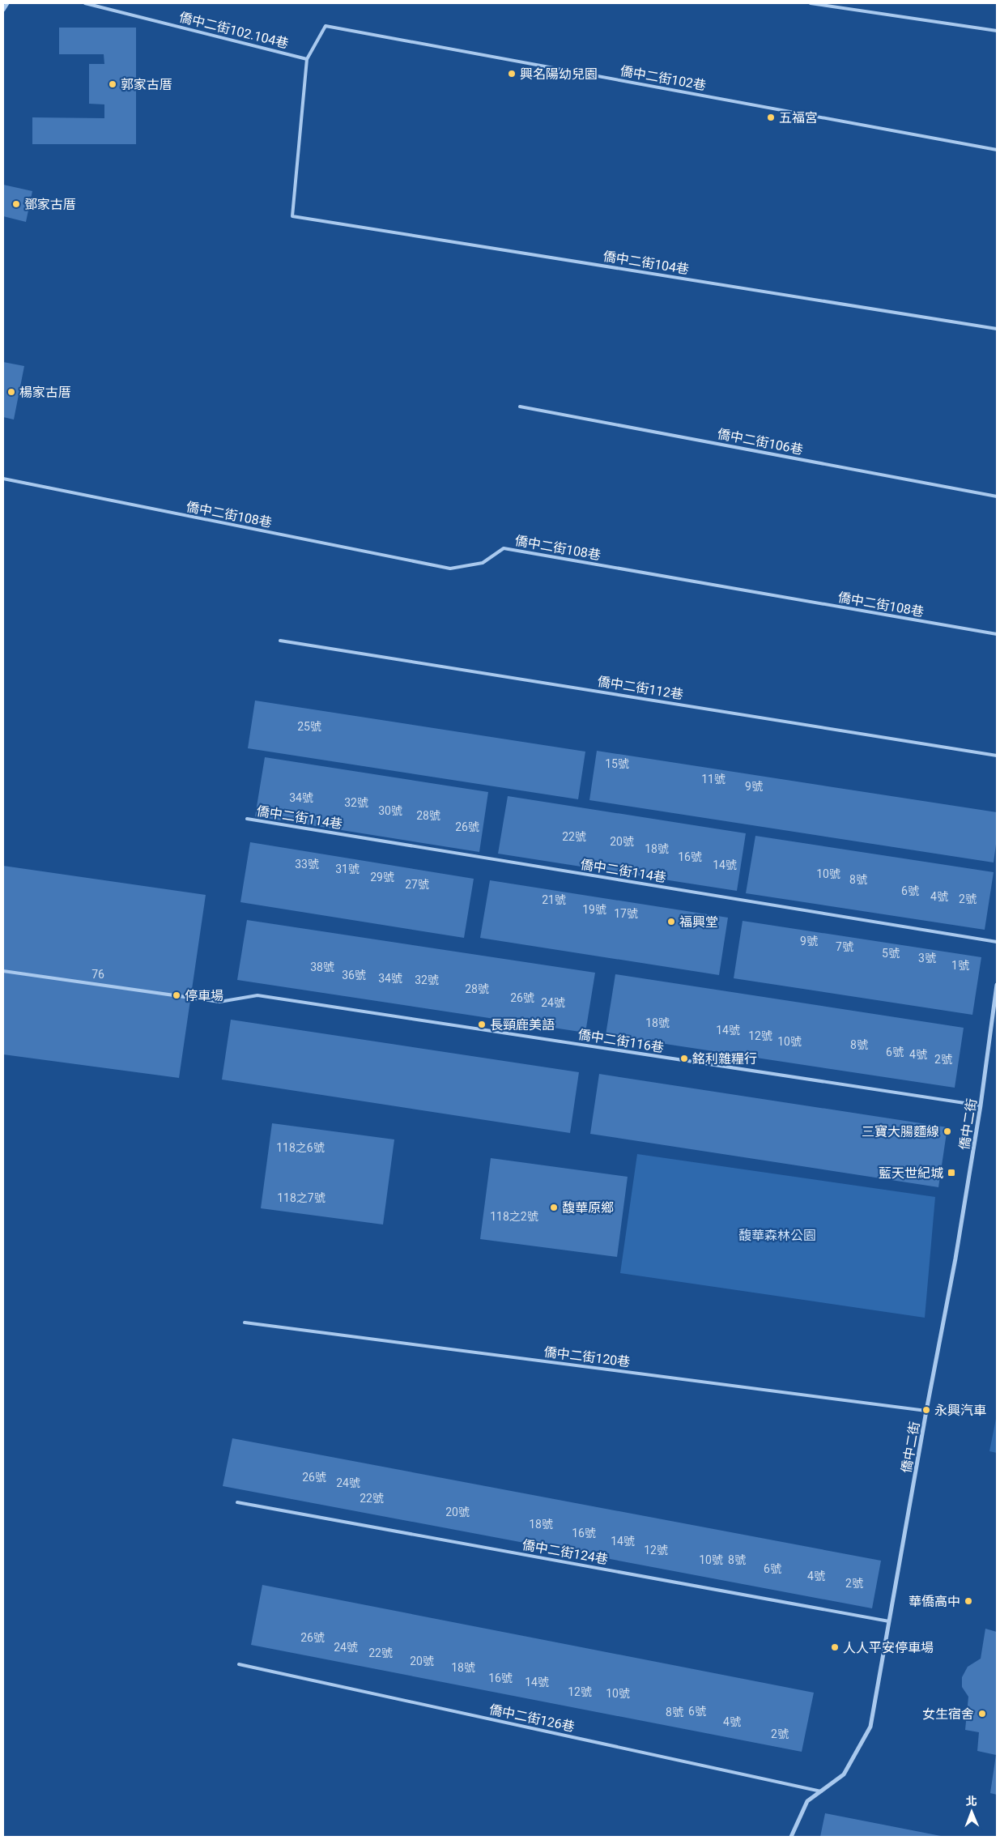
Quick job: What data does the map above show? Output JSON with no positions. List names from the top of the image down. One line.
{"streets":{"street":["僑中二街"],"lane":["僑中二街102.104巷","僑中二街102巷","僑中二街104巷","僑中二街106巷","僑中二街108巷","僑中二街112巷","僑中二街114巷","僑中二街116巷","僑中二街120巷","僑中二街124巷","僑中二街126巷"]},"crossings":[["僑中二街102.104巷","僑中二街102巷"],["僑中二街102.104巷","僑中二街104巷"],["僑中二街102巷","僑中二街104巷"],["僑中二街116巷","僑中二街"],["僑中二街","僑中二街120巷"],["僑中二街","僑中二街124巷"],["僑中二街","僑中二街126巷"]],"parks":["馥華森林公園"],"places":{"other":["興名陽幼兒園","郭家古厝","五福宮","鄧家古厝","楊家古厝","福興堂","停車場","長頸鹿美語","銘利雜糧行","三寶大腸麵線","馥華原鄉","永興汽車","華僑高中","人人平安停車場","女生宿舍"],"transit":["藍天世紀城"]},"house_numbers":["25號","15號","11號","9號","34號","32號","30號","28號","26號","22號","20號","18號","16號","33號","14號","31號","10號","29號","8號","27號","6號","4號","2號","21號","19號","17號","9號","7號","5號","3號","1號","38號","76","36號","34號","32號","28號","26號","24號","18號","14號","12號","10號","8號","6號","4號","2號","118之6號","118之7號","118之2號","26號","24號","22號","20號","18號","16號","14號","12號","10號","8號","6號","4號","2號","26號","24號","22號","20號","18號","16號","14號","12號","10號","6號","8號","4號","2號"],"north":"top"}
